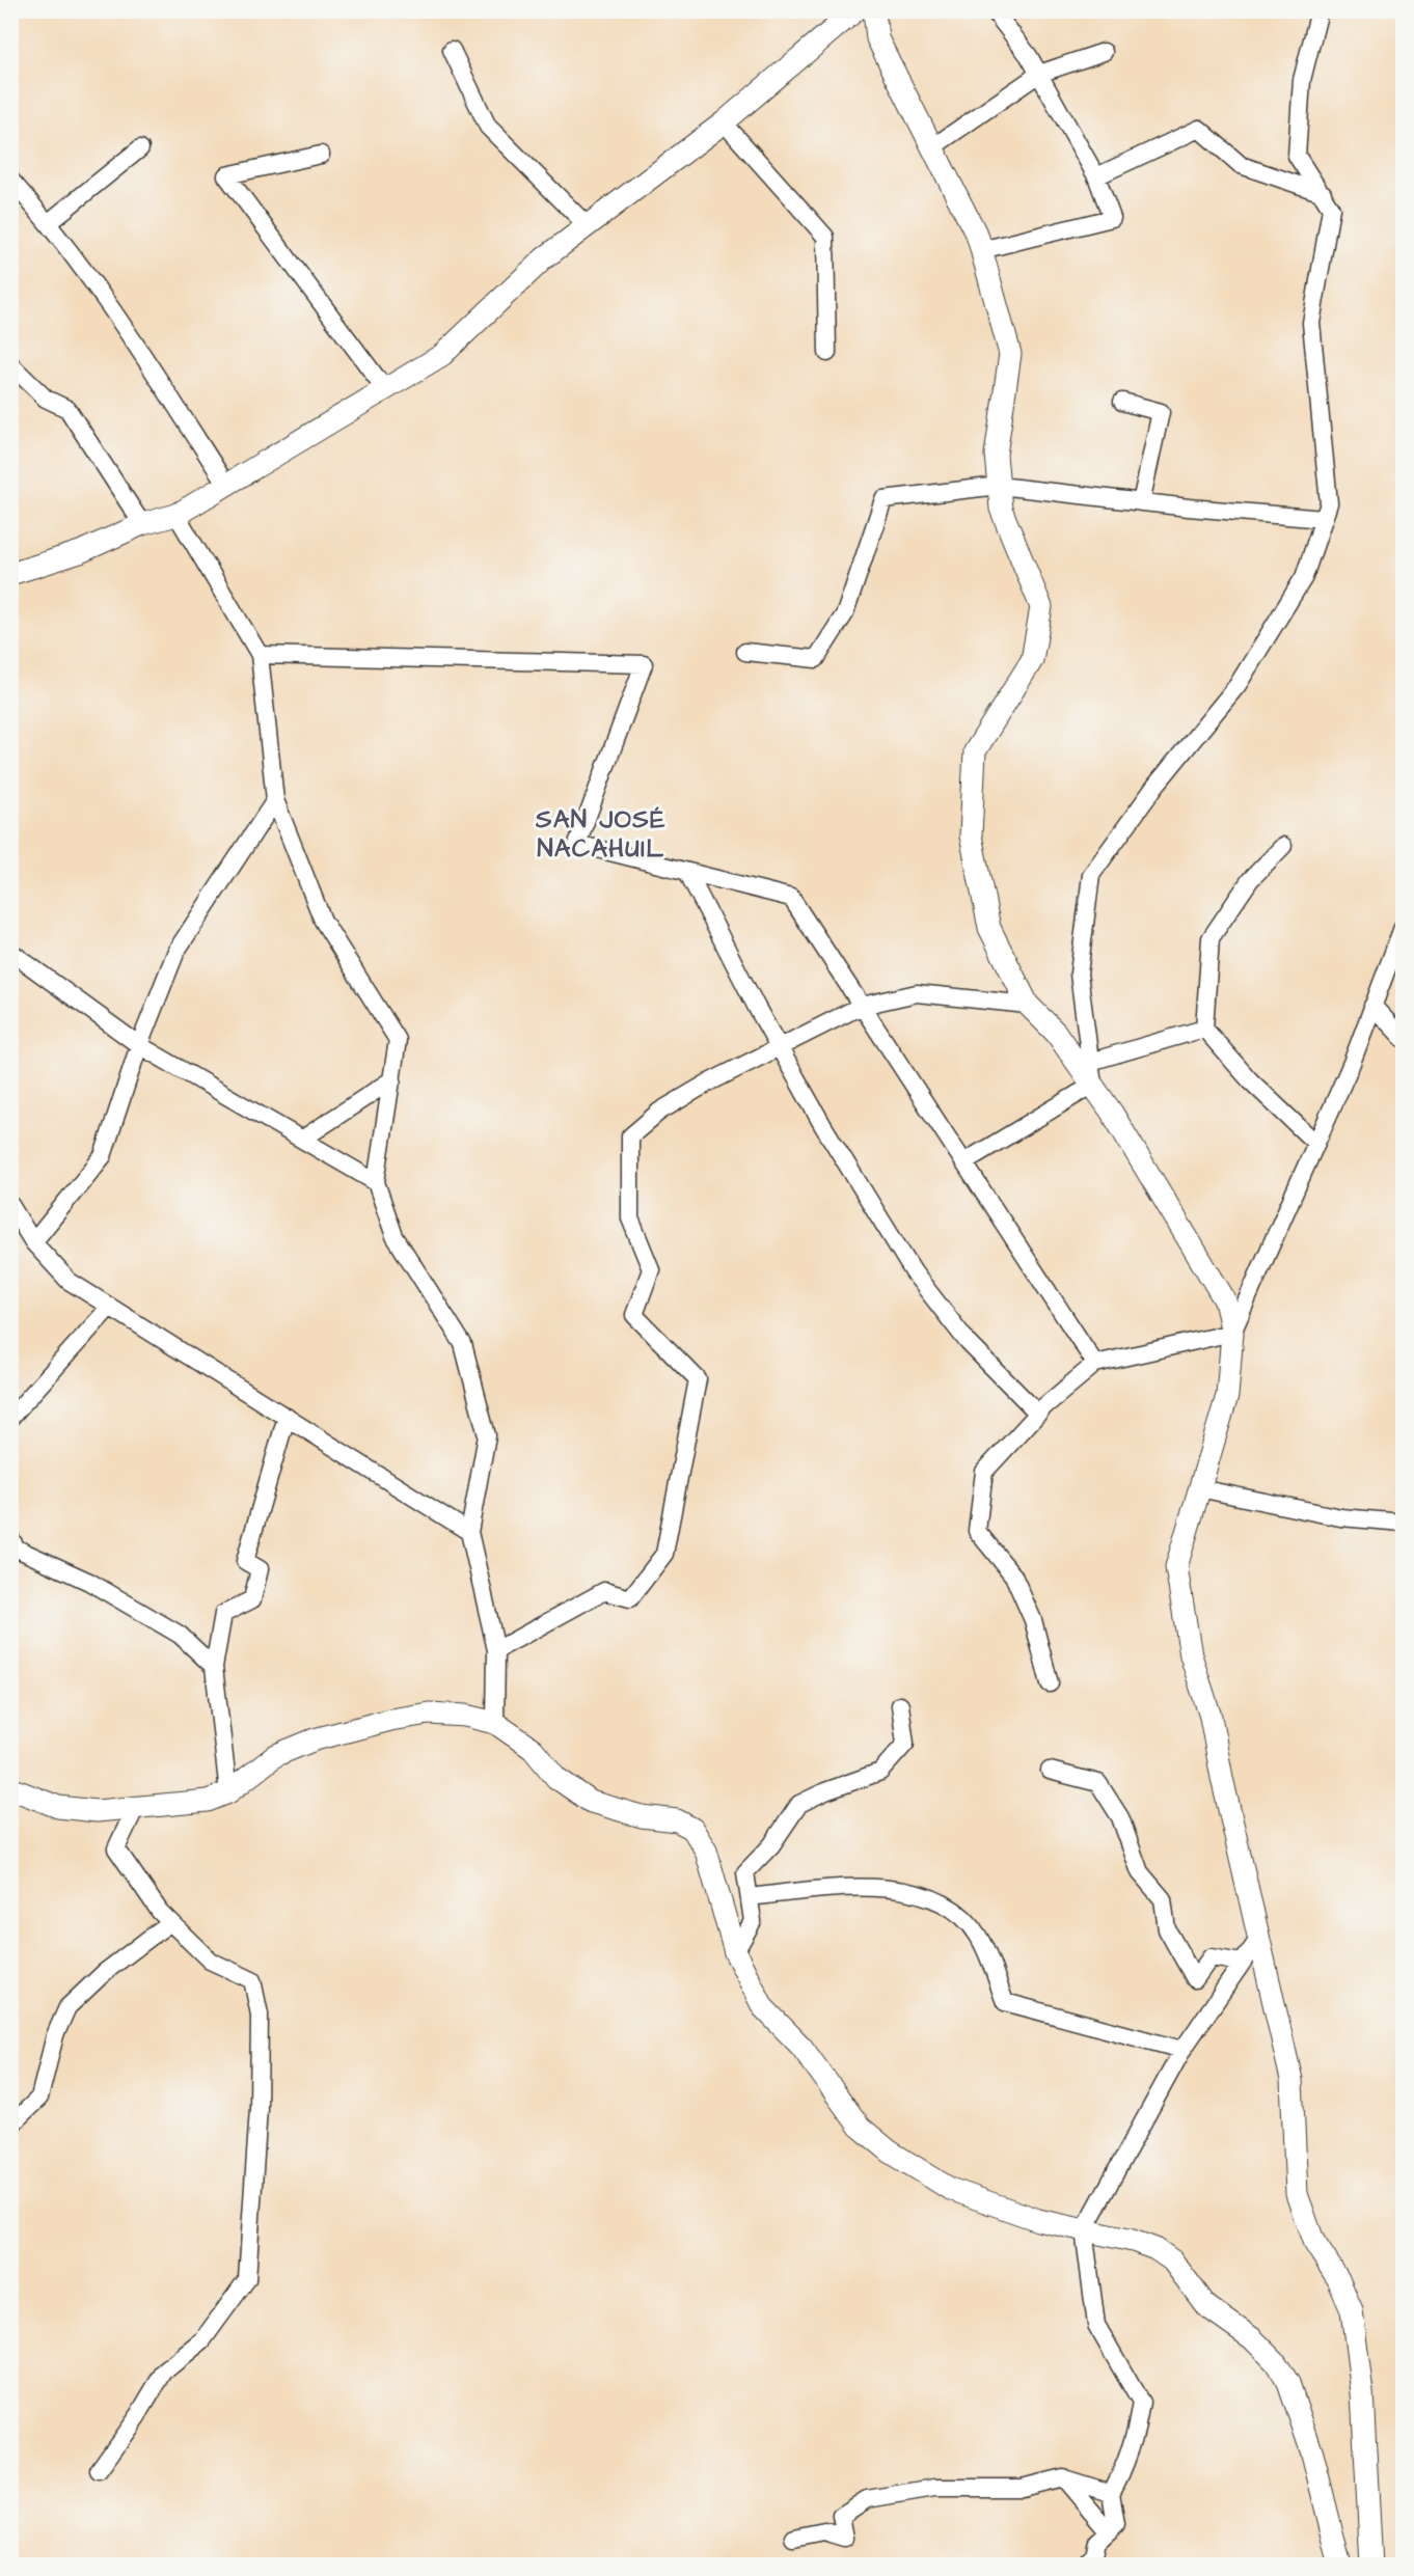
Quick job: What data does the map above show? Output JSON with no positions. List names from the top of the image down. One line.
{"districts":["SAN JOSÉ NACAHUIL"]}
